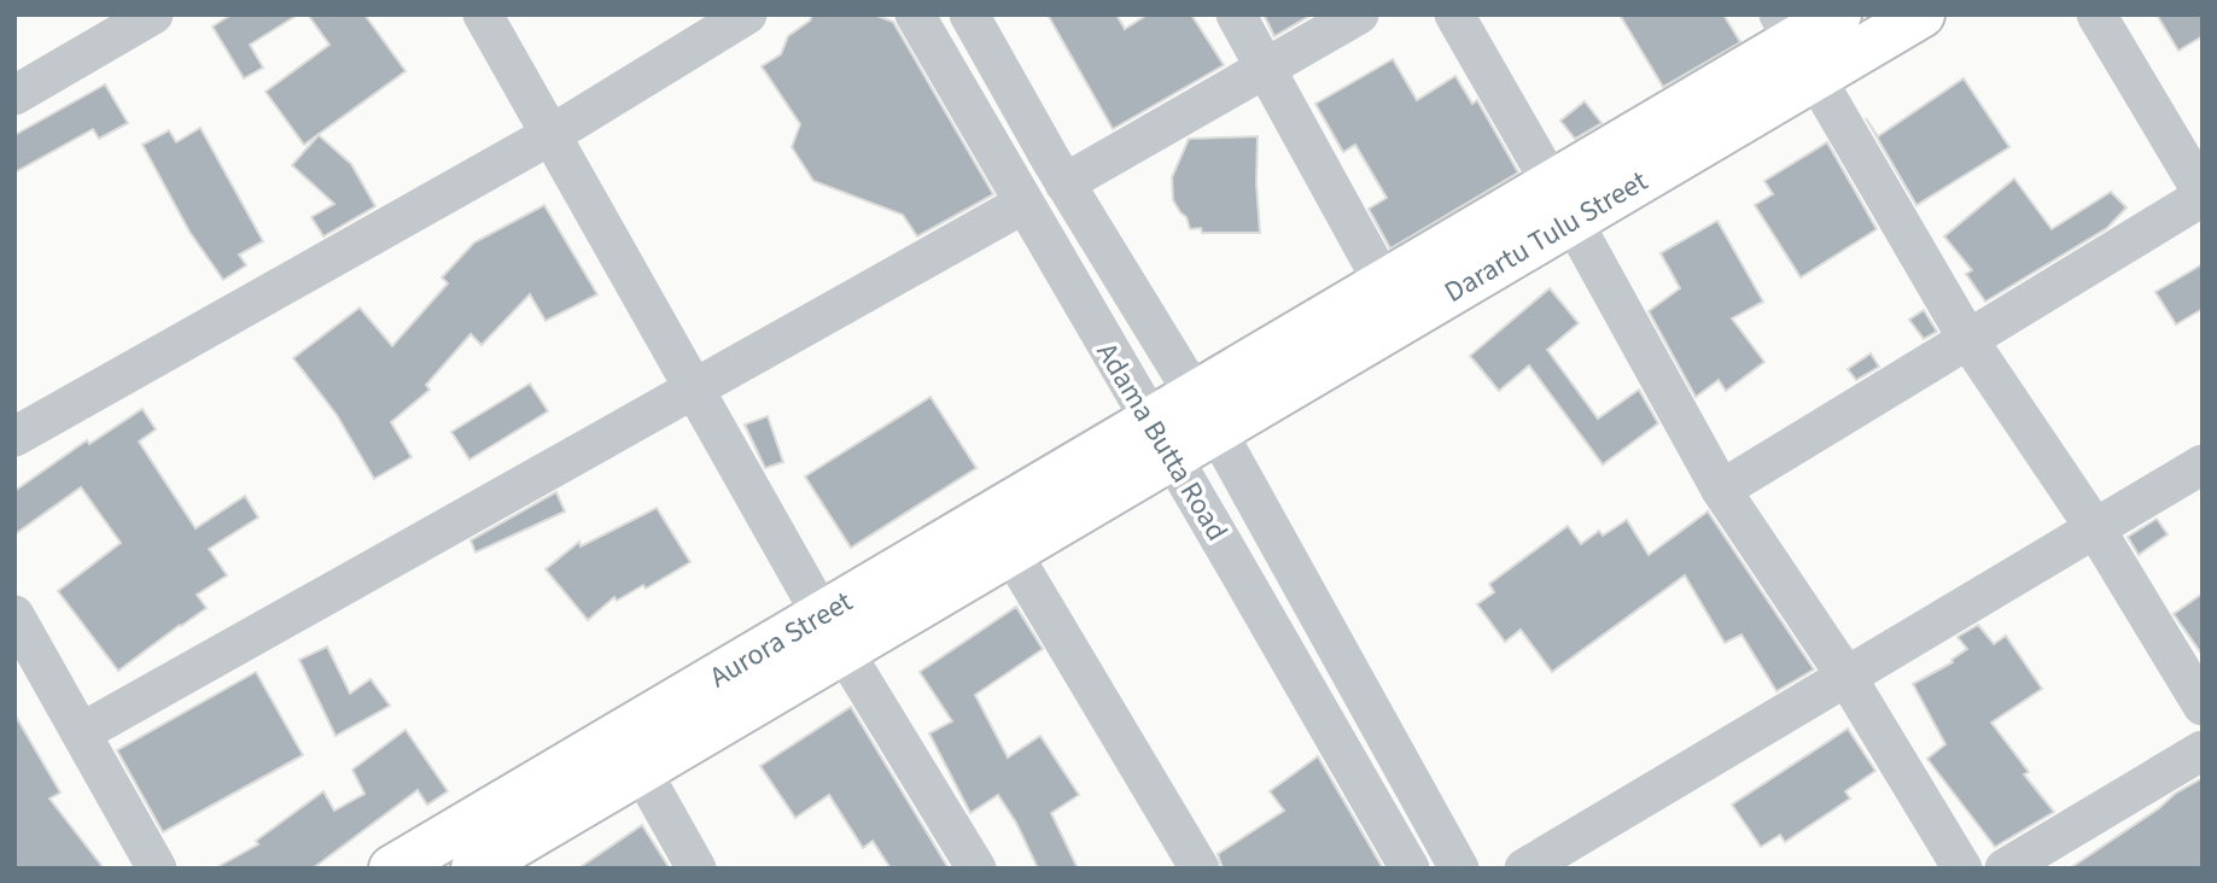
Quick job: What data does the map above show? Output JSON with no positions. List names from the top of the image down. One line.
{"streets":{"main road":["Darartu Tulu Street","Aurora Street"],"street":["Adama Butta Road"]},"crossings":[["Darartu Tulu Street","Adama Butta Road"],["Darartu Tulu Street","Aurora Street"],["Adama Butta Road","Aurora Street"]]}
